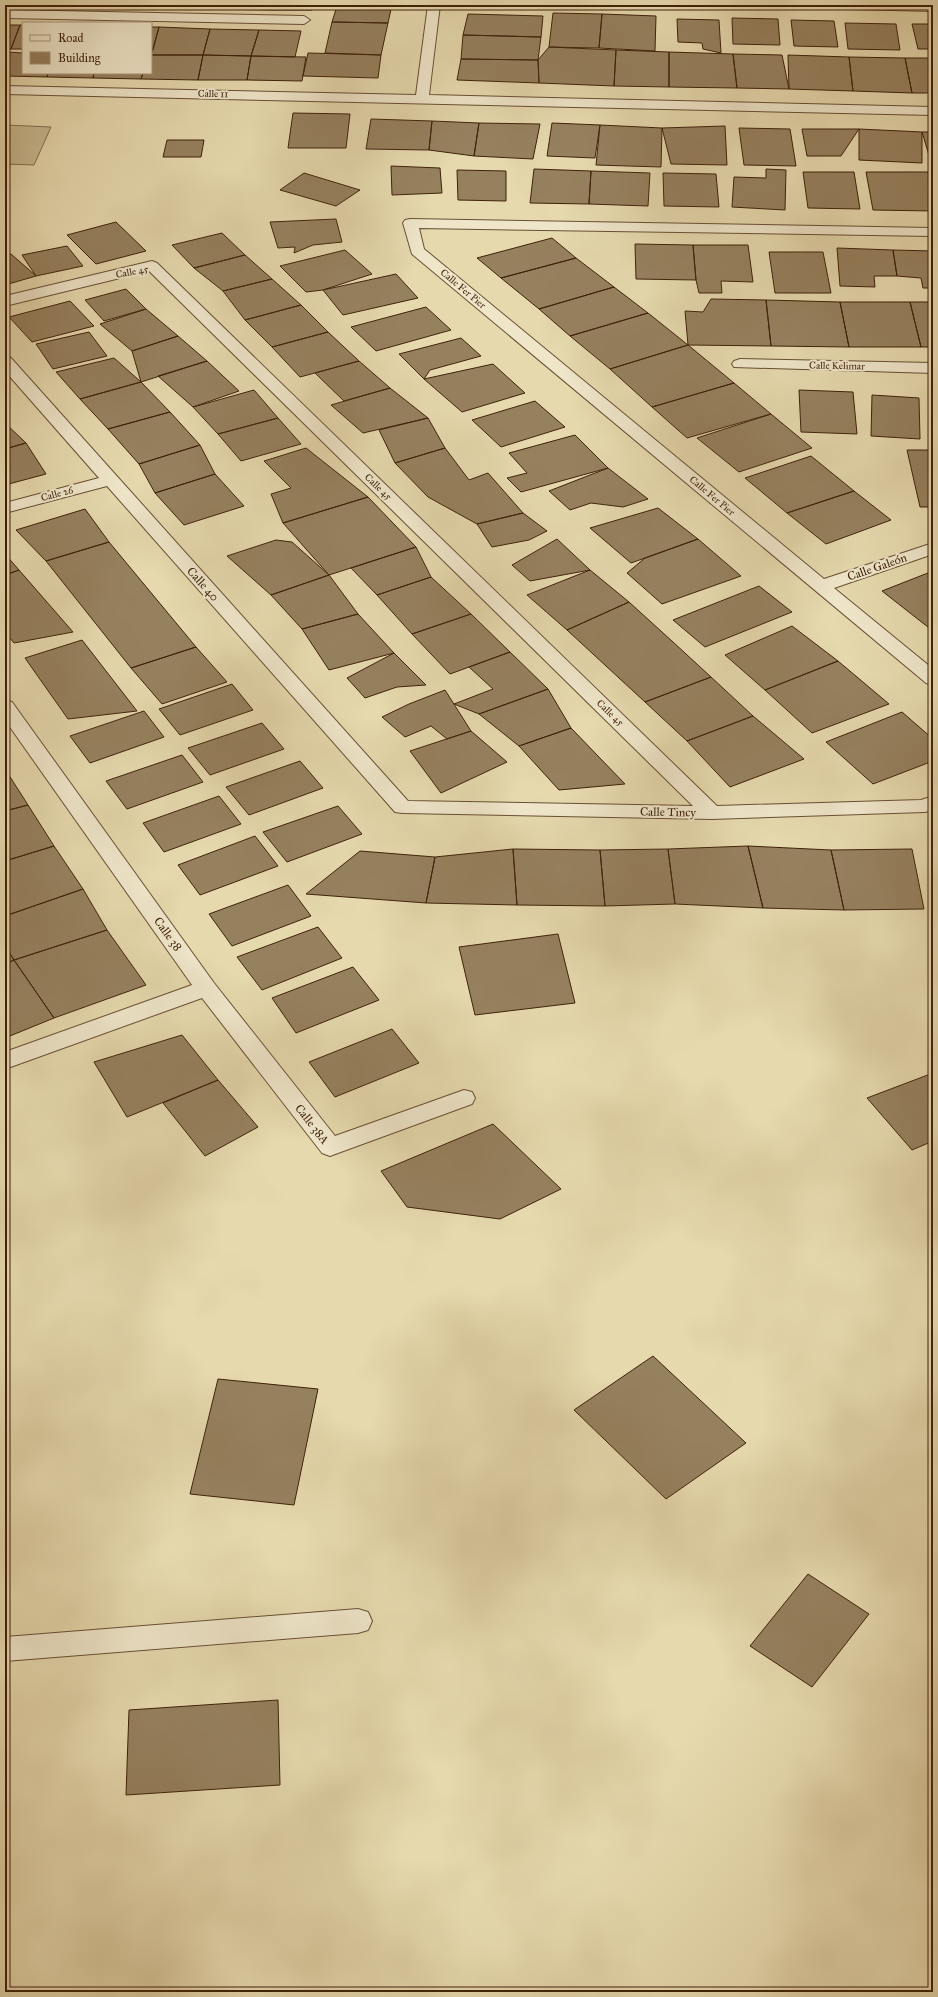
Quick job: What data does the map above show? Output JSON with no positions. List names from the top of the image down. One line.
{"streets":{"street":["Calle 11","Calle 45","Calle Fer Pier","Calle Kelimar","Calle 26","Calle Galeón","Calle 40","Calle Tincy","Calle 38","Calle 38A"]},"crossings":[["Calle 45","Calle Tincy"],["Calle Fer Pier","Calle Galeón"],["Calle 26","Calle 40"],["Calle 40","Calle Tincy"],["Calle 38","Calle 38A"]],"legend":["Road","Building"]}
